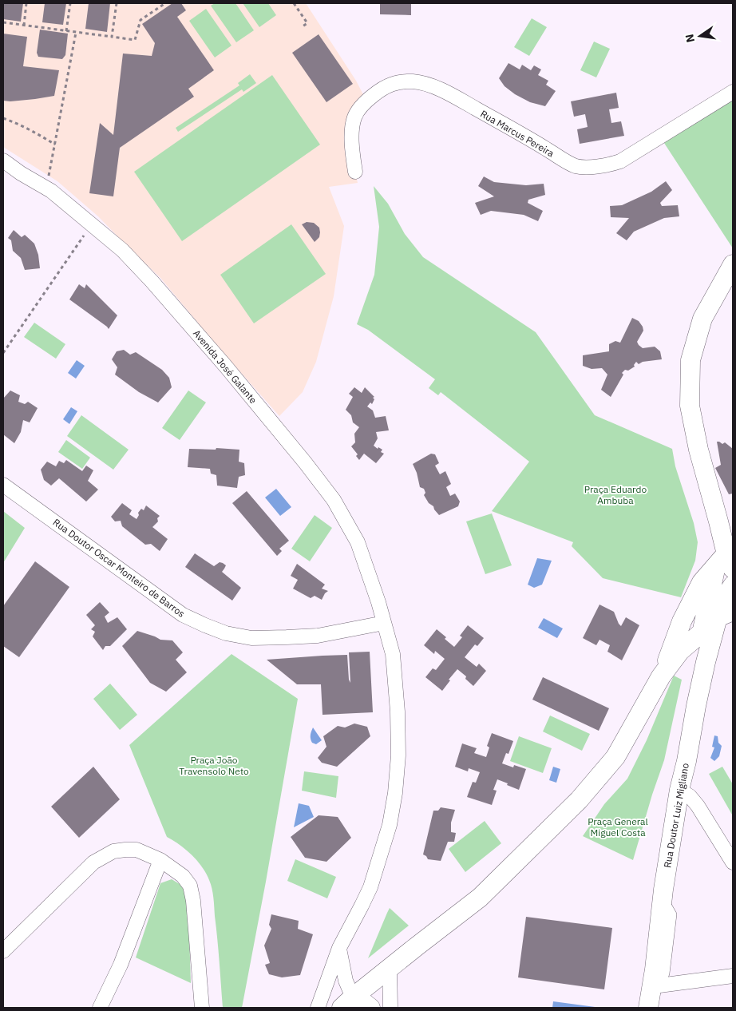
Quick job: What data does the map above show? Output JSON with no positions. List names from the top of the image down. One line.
{"streets":{"main road":["Rua Doutor Luiz Migliano"],"street":["Rua Marcus Pereira","Avenida José Galante","Rua Doutor Oscar Monteiro de Barros"]},"crossings":[["Avenida José Galante","Rua Doutor Oscar Monteiro de Barros"]],"parks":["Praça Eduardo Ambuba","Praça João Travensolo Neto","Praça General Miguel Costa"],"north":"left"}
